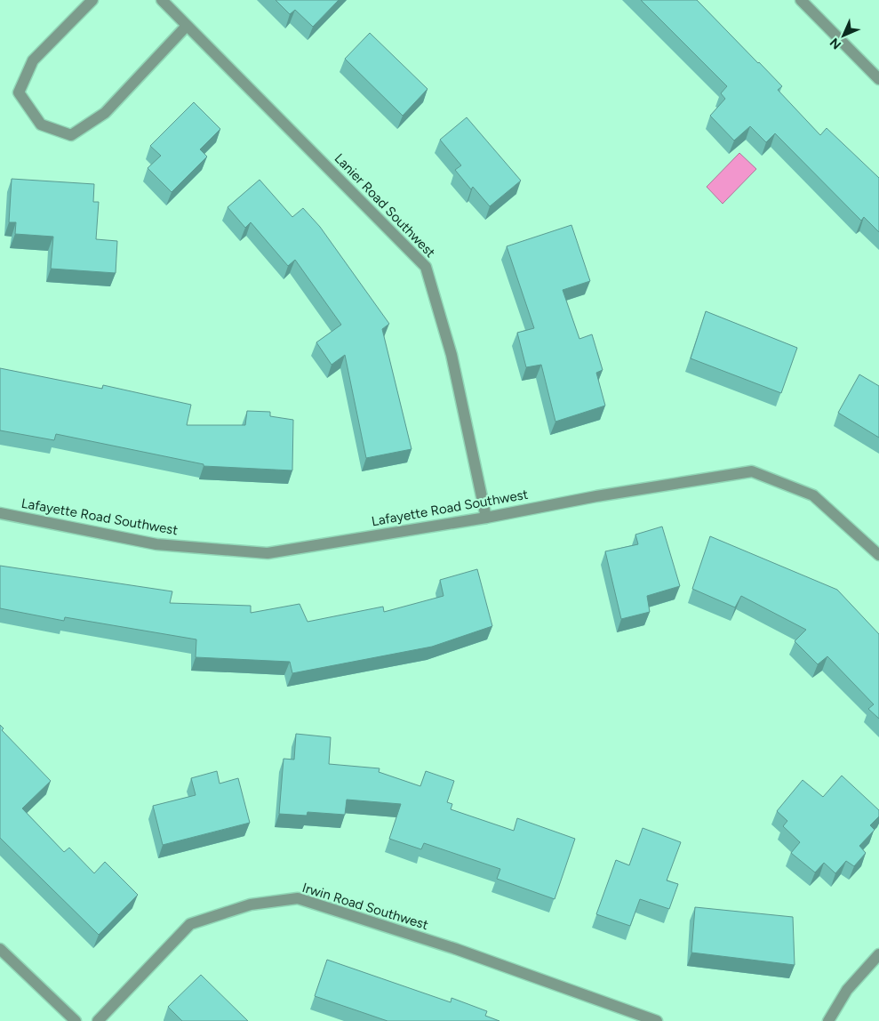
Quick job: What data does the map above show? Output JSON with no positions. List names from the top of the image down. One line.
{"streets":{"street":["Lanier Road Southwest","Lafayette Road Southwest","Irwin Road Southwest"]},"crossings":[["Lanier Road Southwest","Lafayette Road Southwest"]],"north":"bottom left"}
